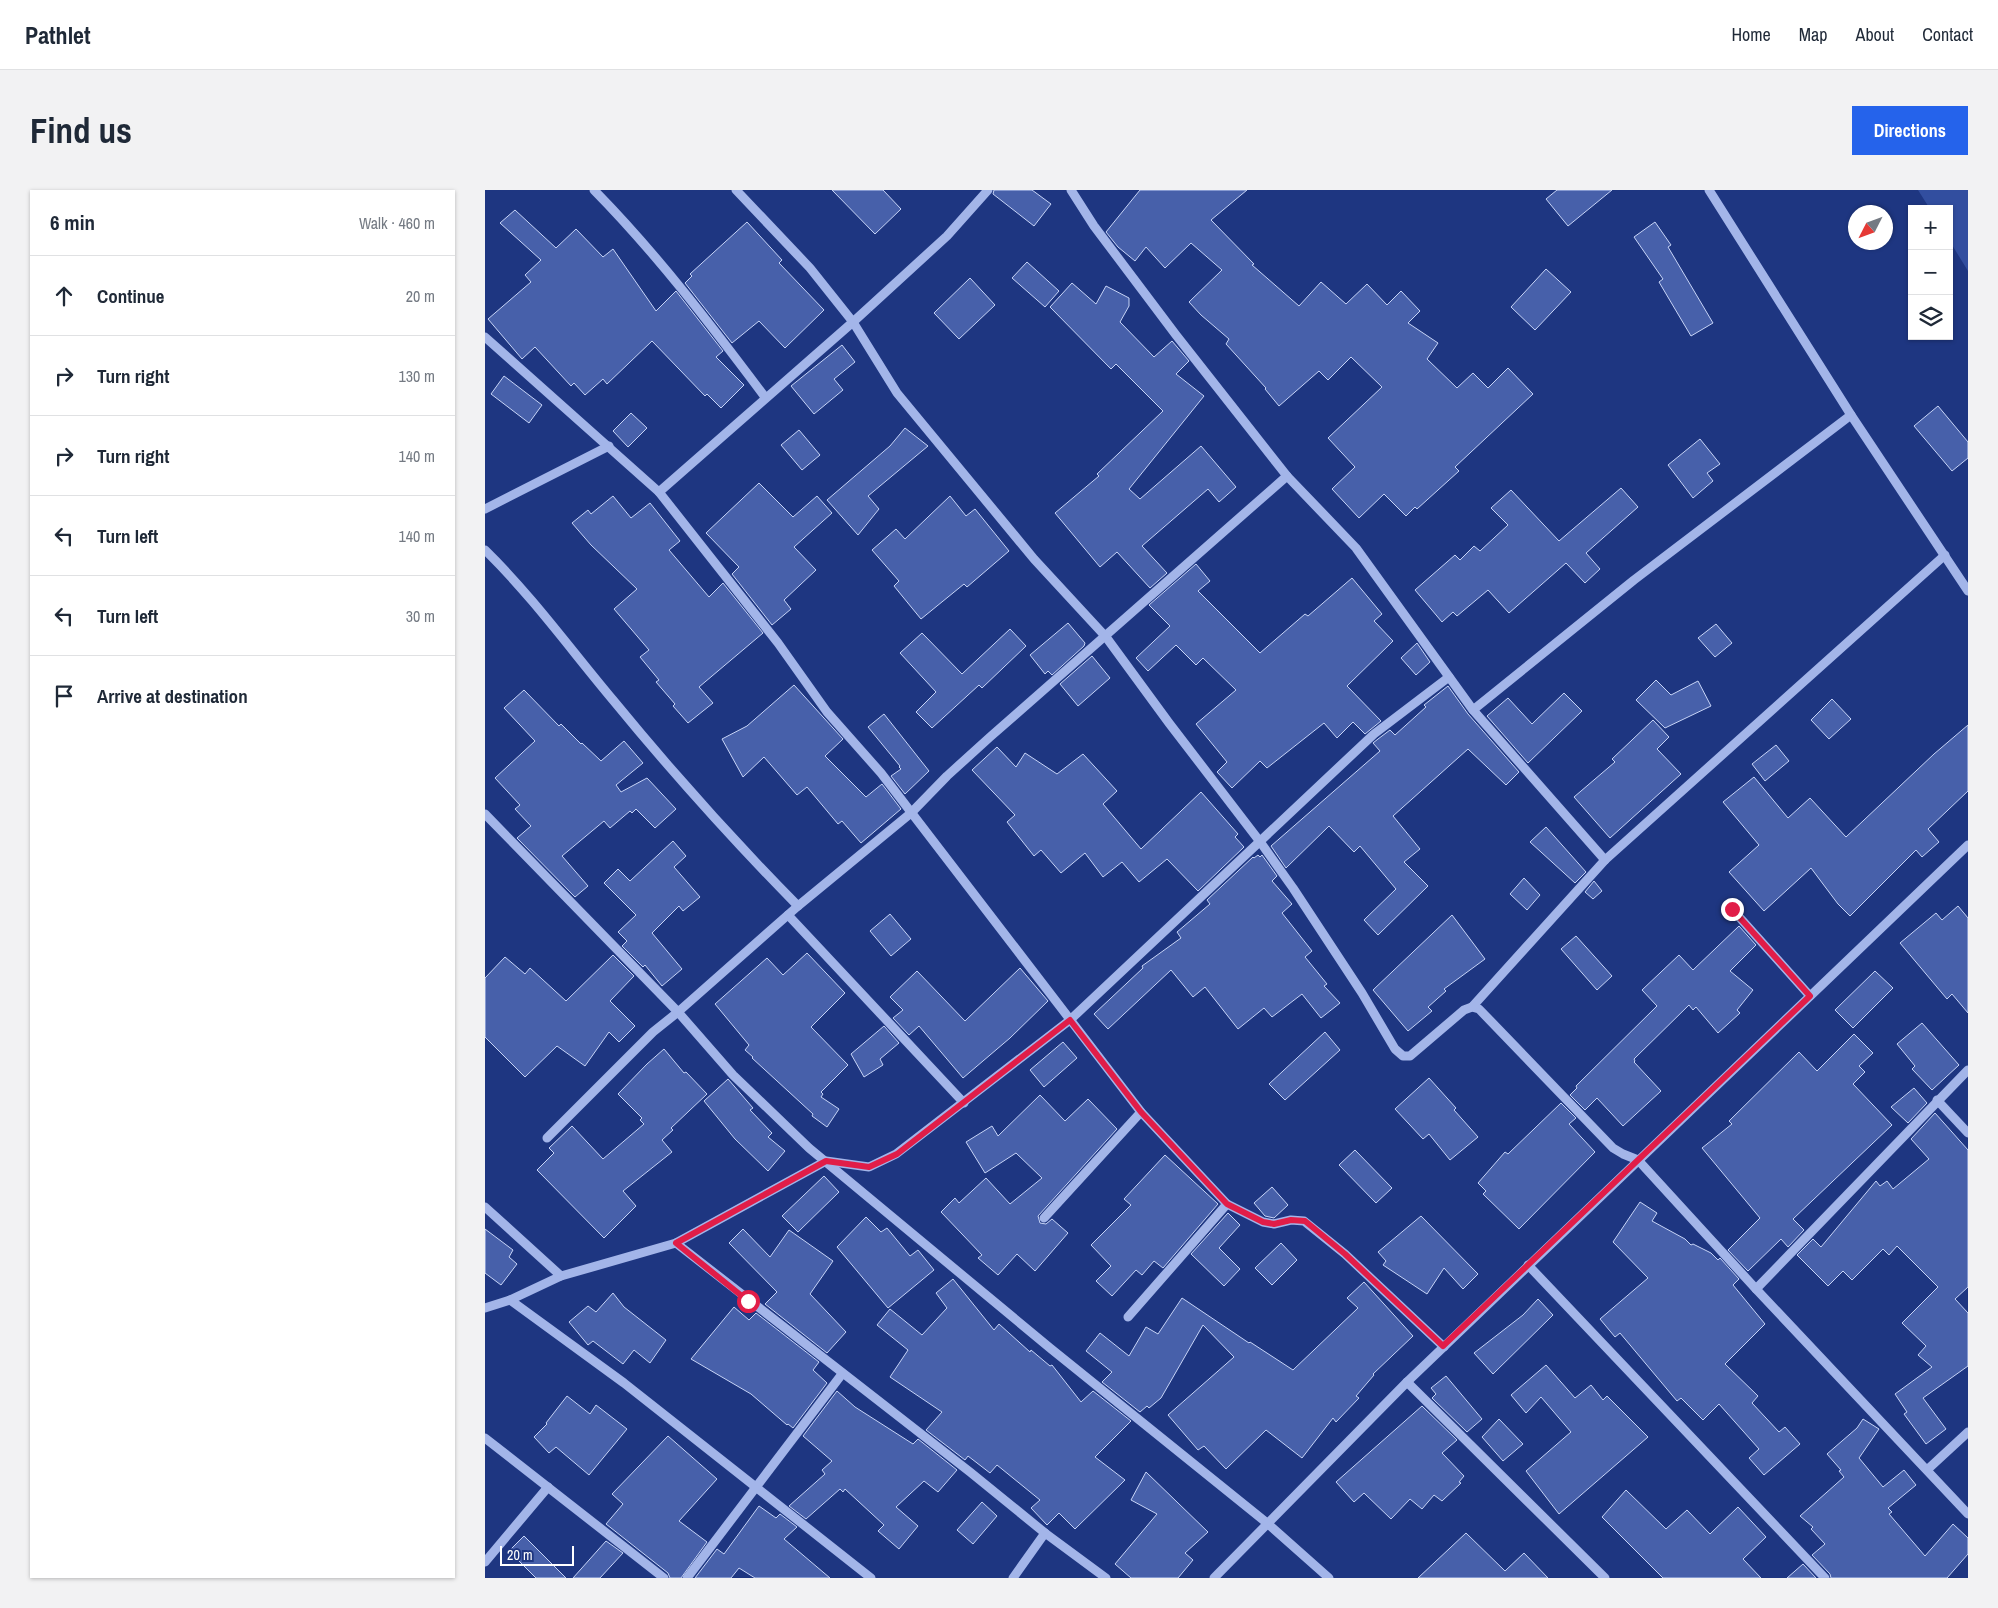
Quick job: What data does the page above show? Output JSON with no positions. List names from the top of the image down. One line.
{"scale_bar":"20 m","north":"bottom left","page":{"header":"Pathlet","nav":["Home","Map","About","Contact"],"buttons":"Directions","title":"Find us","heading":["6 min","Walk · 460 m"],"map_buttons":["+","−"],"list":[["Continue","20 m"],["Turn right","130 m"],["Turn right","140 m"],["Turn left","140 m"],["Turn left","30 m"],"Arrive at destination"],"scale":"20 m"}}
